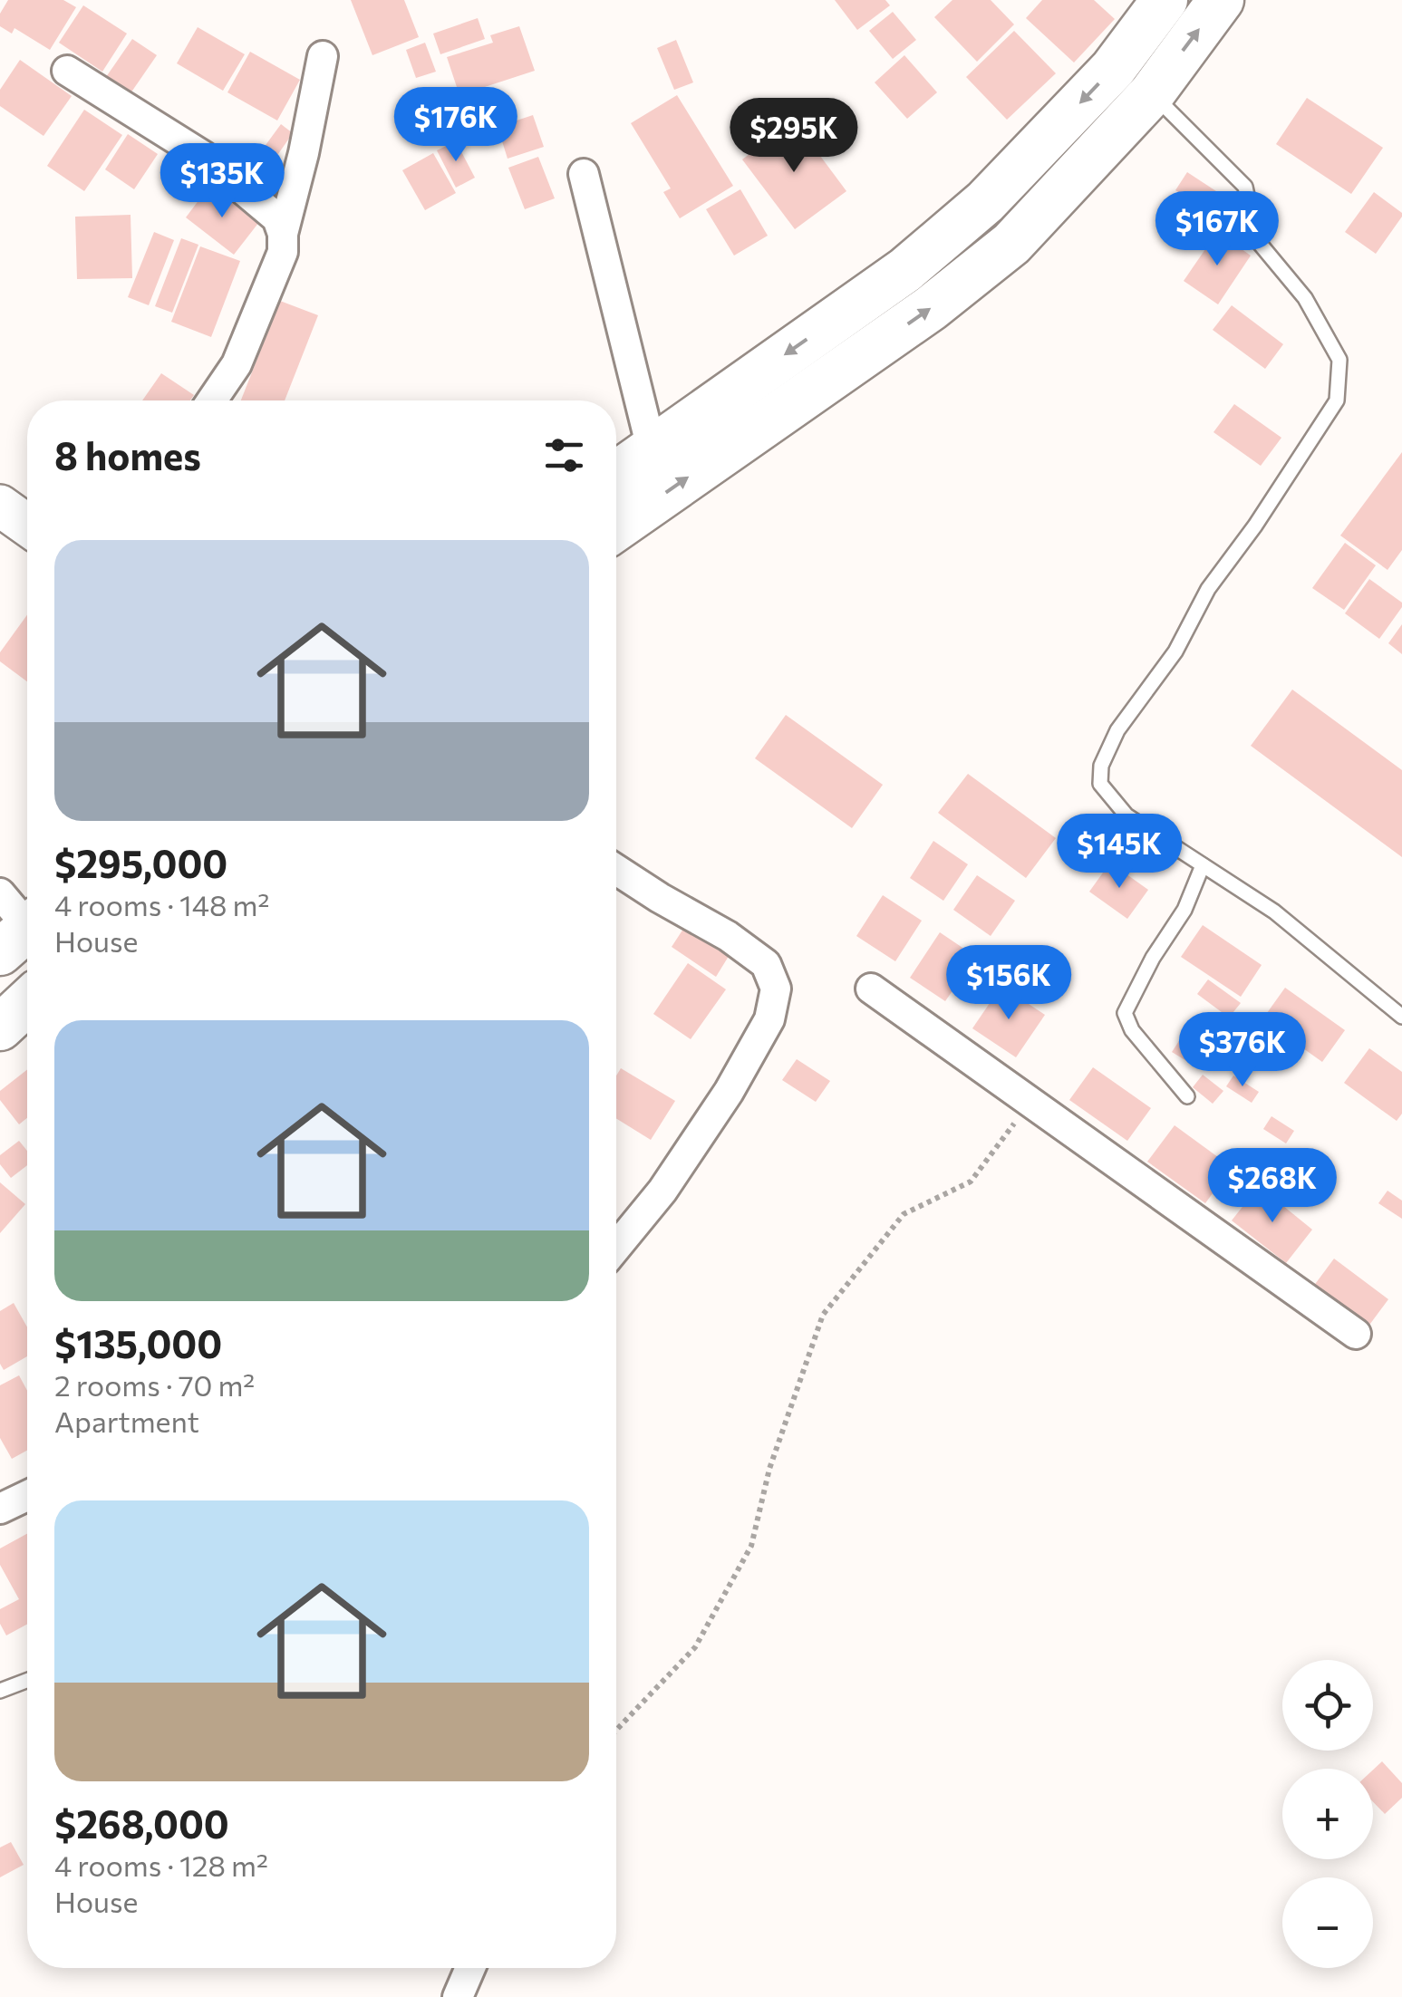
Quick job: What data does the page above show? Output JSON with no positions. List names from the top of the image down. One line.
{"page":{"price":["$176K","$295K","$135K","$167K","$145K","$156K","$376K","$268K"],"heading":"8 homes","list":[{"name":"$295,000","note":"4 rooms · 148 m² · House"},{"name":"$135,000","note":"2 rooms · 70 m² · Apartment"},{"name":"$268,000","note":"4 rooms · 128 m² · House"}],"map_buttons":["+","−"]}}
